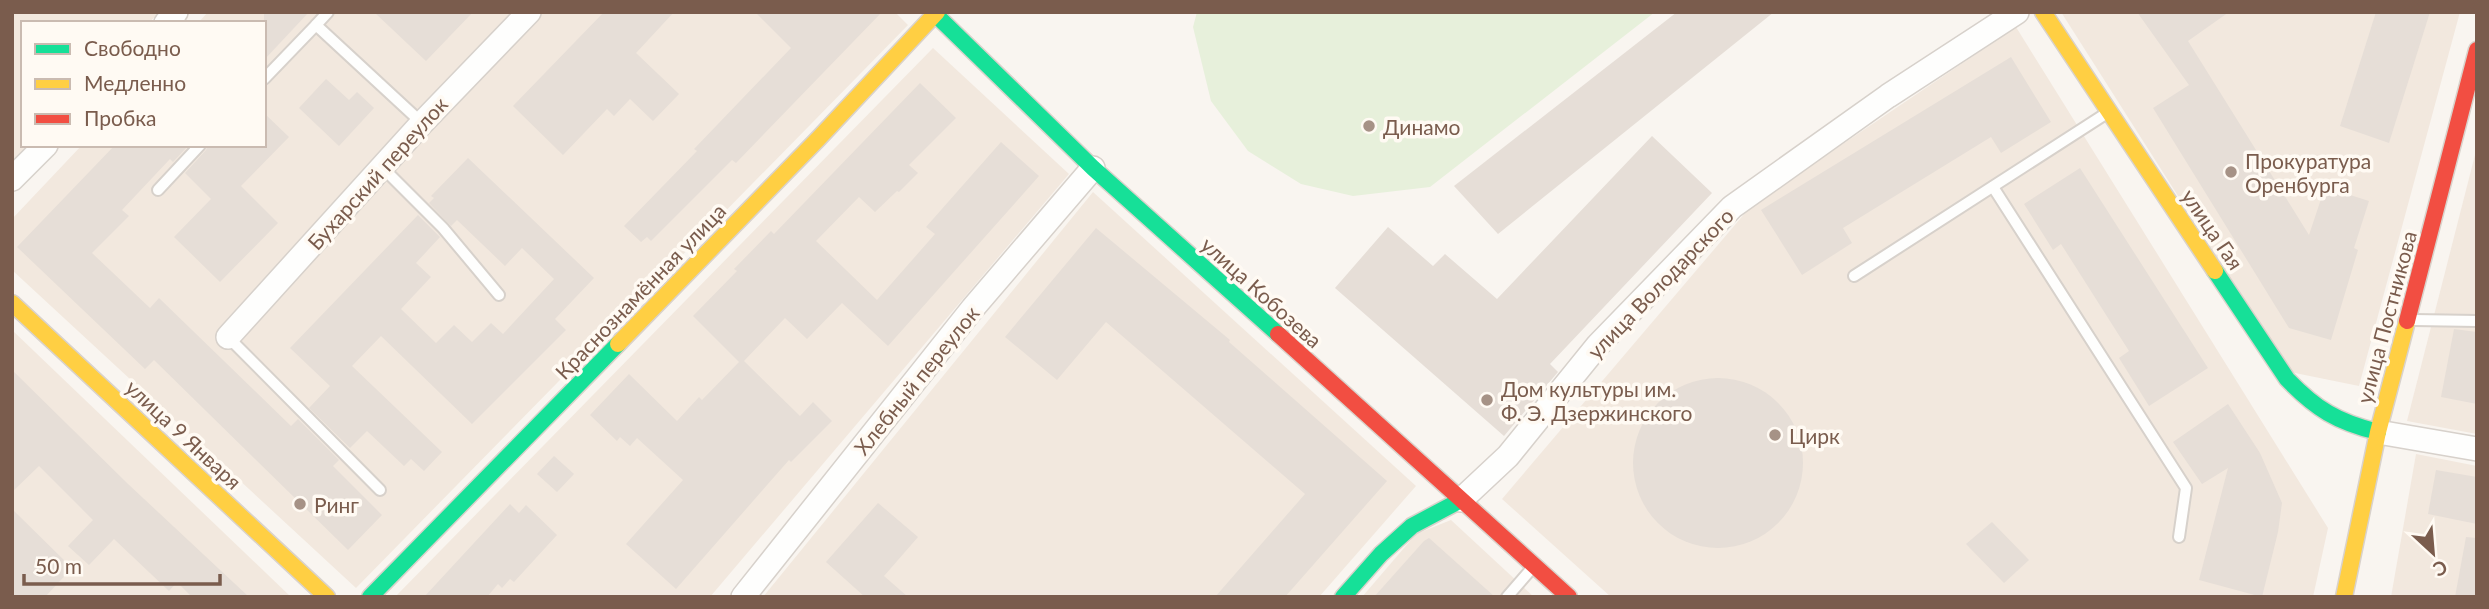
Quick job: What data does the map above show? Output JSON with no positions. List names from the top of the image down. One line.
{"streets":{"main road":["улица Гая","улица Володарского","Краснознамённая улица","улица Кобозева","улица Постникова","улица 9 Января"],"street":["Бухарский переулок","Хлебный переулок"]},"crossings":[["улица Гая","улица Постникова"],["улица Володарского","улица Кобозева"],["Краснознамённая улица","улица Кобозева"],["улица Кобозева","Хлебный переулок"]],"places":["Динамо","Прокуратура Оренбурга","Дом культуры им. Ф. Э. Дзержинского","Цирк","Ринг"],"legend":["Свободно","Медленно","Пробка"],"scale_bar":"50 m","north":"bottom right"}
